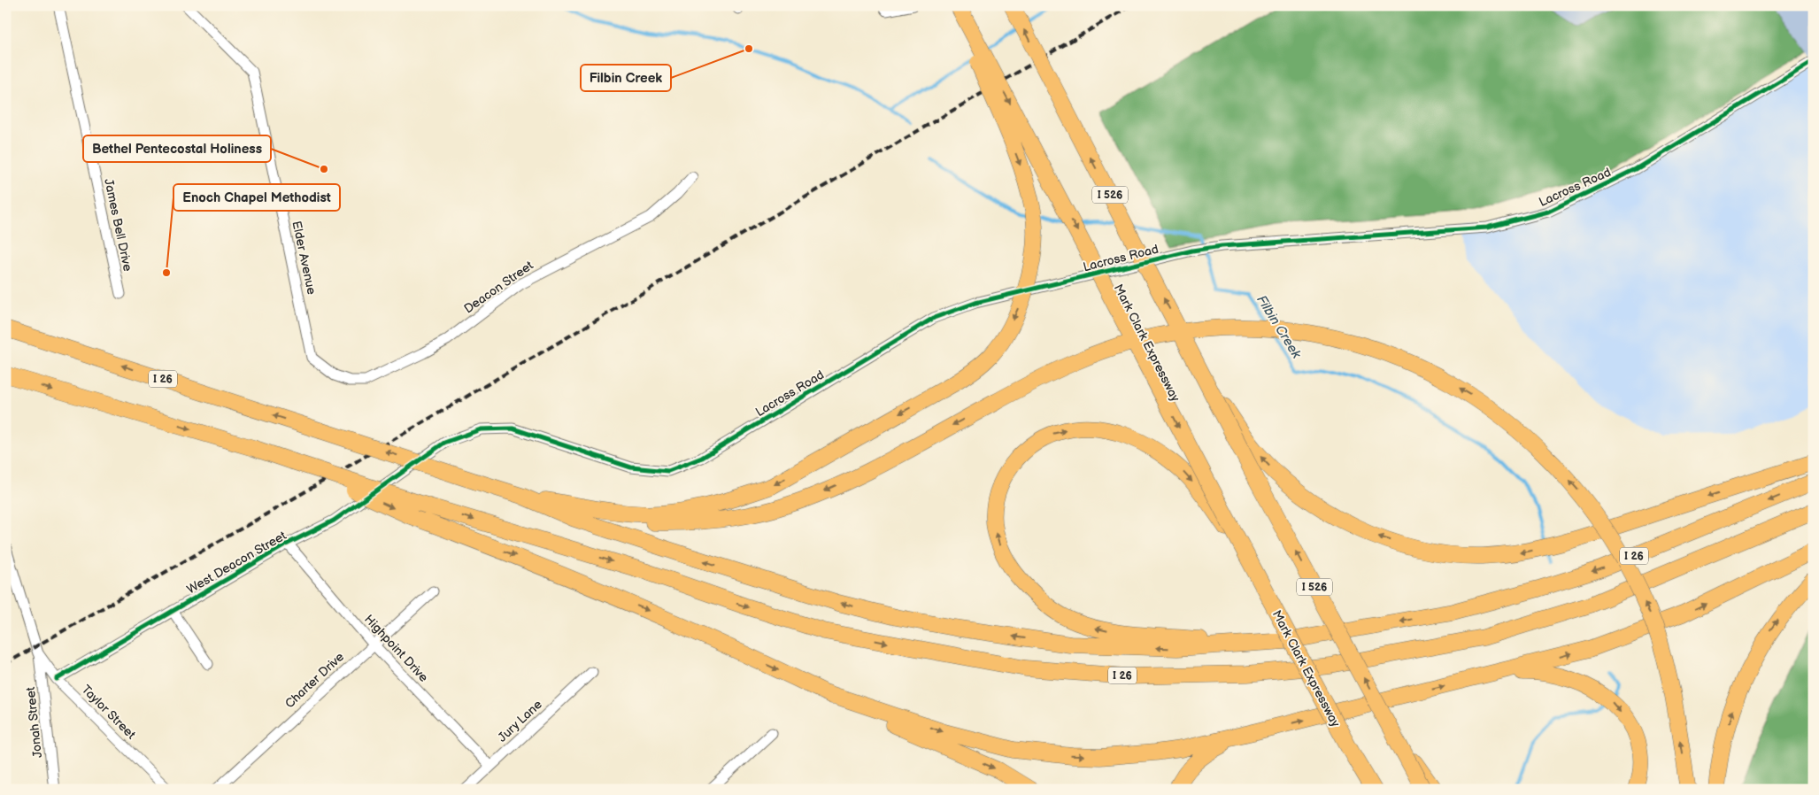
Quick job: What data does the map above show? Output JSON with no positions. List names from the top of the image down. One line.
{"streets":{"highway":["I 526","Mark Clark Expressway","I 26"],"street":["Lacross Road","James Bell Drive","Elder Avenue","Deacon Street","West Deacon Street","Highpoint Drive","Charter Drive","Taylor Street","Jury Lane","Jonah Street"]},"crossings":[["Lacross Road","West Deacon Street"],["Elder Avenue","Deacon Street"],["West Deacon Street","Highpoint Drive"],["West Deacon Street","Taylor Street"],["Highpoint Drive","Charter Drive"],["Highpoint Drive","Jury Lane"],["Taylor Street","Jonah Street"]],"water":["Filbin Creek"],"places":["Filbin Creek","Bethel Pentecostal Holiness","Enoch Chapel Methodist"]}
